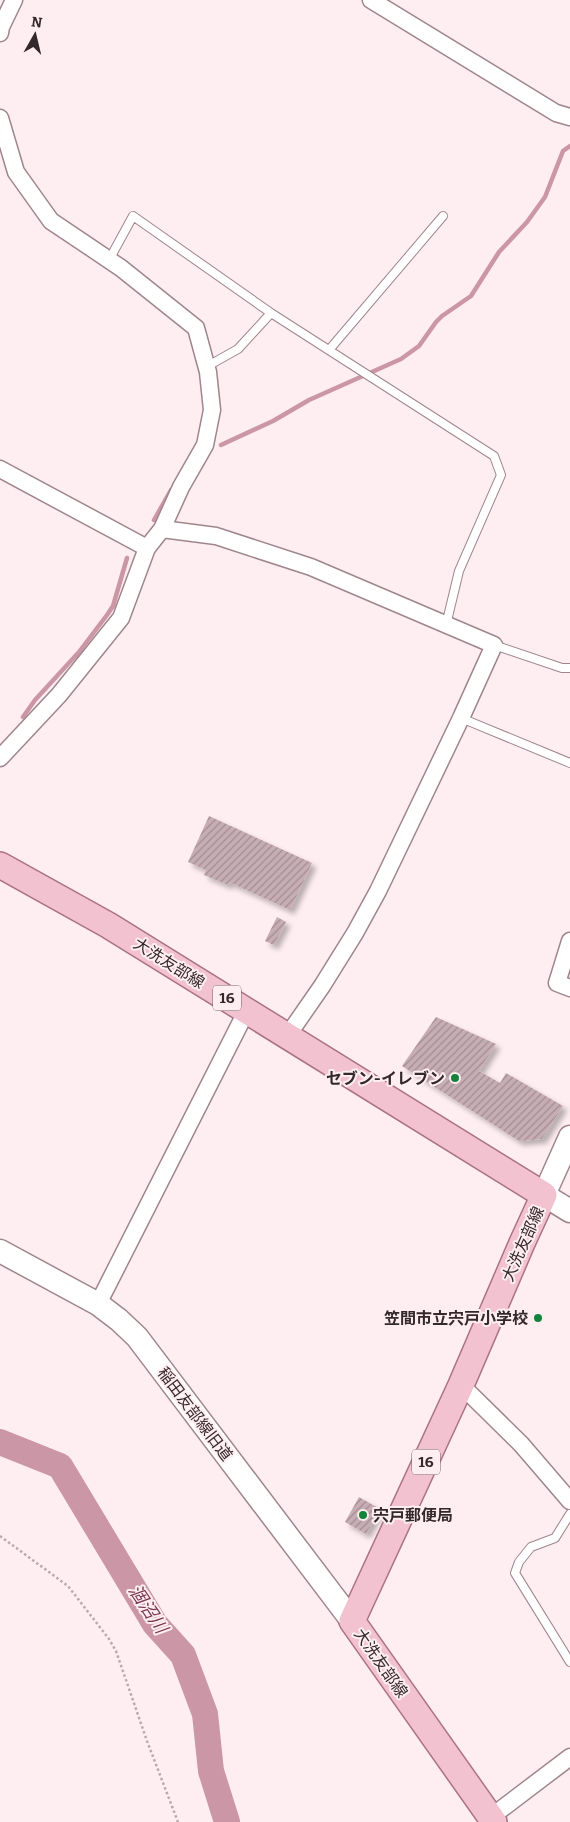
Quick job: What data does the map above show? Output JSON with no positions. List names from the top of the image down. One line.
{"streets":{"main road":["大洗友部線","16"],"street":["稲田友部線旧道"]},"crossings":[["大洗友部線","稲田友部線旧道"]],"water":["涸沼川"],"places":["セブン-イレブン","笠間市立宍戸小学校","宍戸郵便局"],"north":"top"}
